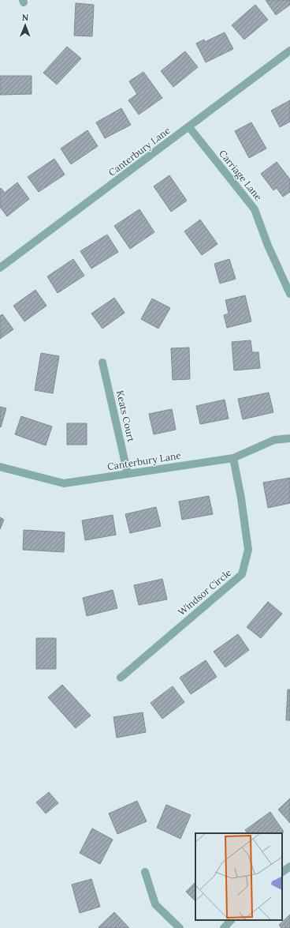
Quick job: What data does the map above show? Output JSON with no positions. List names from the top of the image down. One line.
{"streets":{"street":["Canterbury Lane","Carriage Lane","Keats Court","Windsor Circle"]},"crossings":[["Canterbury Lane","Carriage Lane"],["Canterbury Lane","Keats Court"],["Canterbury Lane","Windsor Circle"]],"north":"top"}
